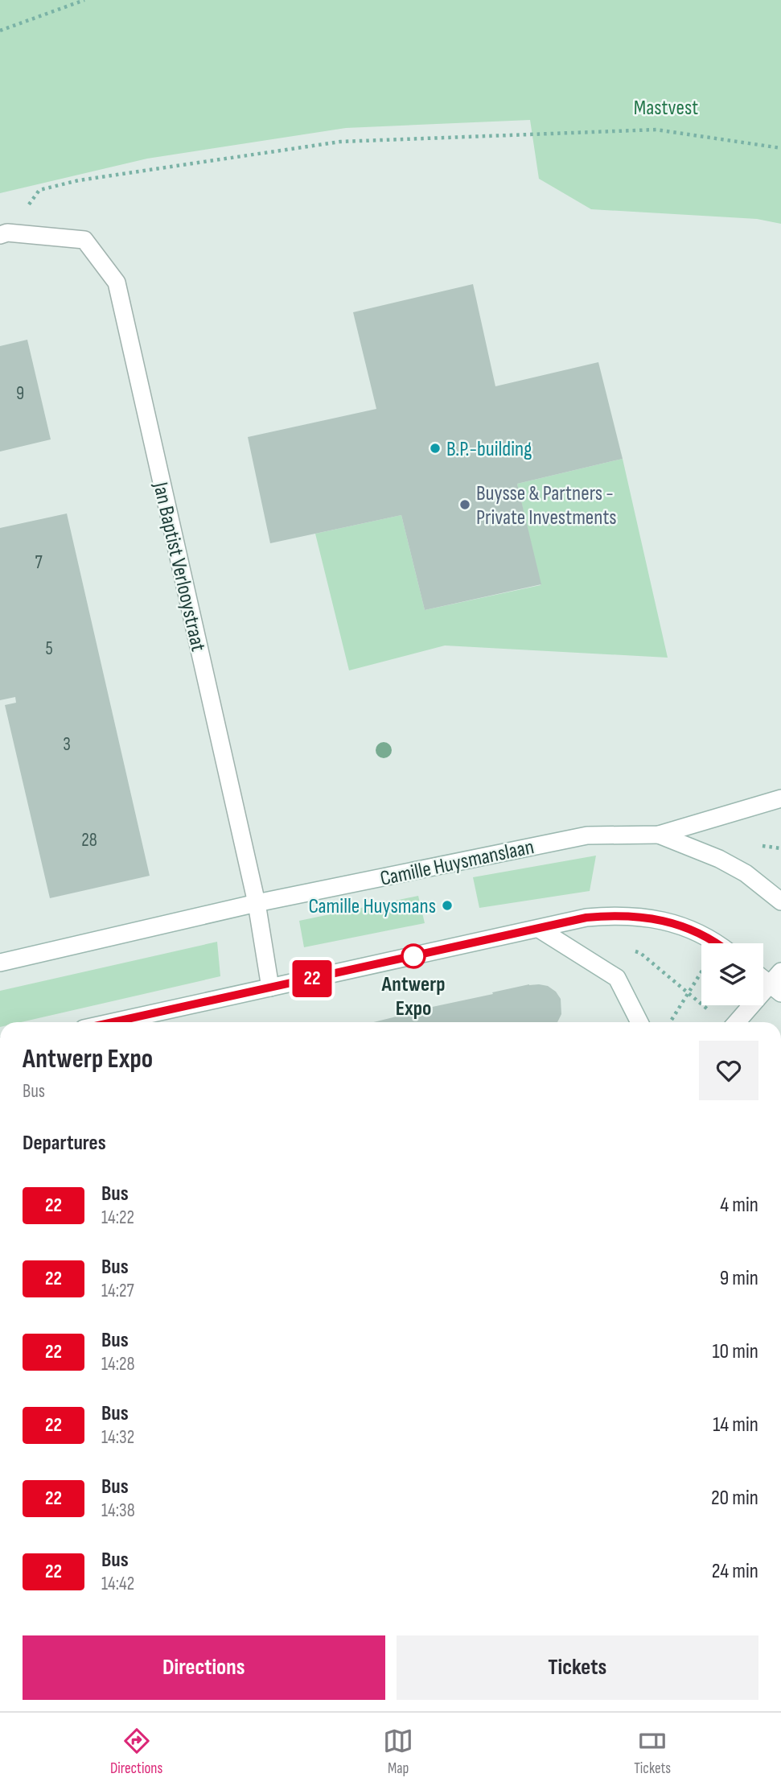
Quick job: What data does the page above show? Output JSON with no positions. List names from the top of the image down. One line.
{"streets":{"street":["Jan Baptist Verlooystraat","Camille Huysmanslaan"]},"crossings":[["Jan Baptist Verlooystraat","Camille Huysmanslaan"]],"parks":["Mastvest"],"places":["B.P.-building","Buysse & Partners - Private Investments","Camille Huysmans","Antwerp Expo"],"lines":["bus line 22"],"house_numbers":["9","7","5","3","28"],"page":{"on_map":"22","heading":[["Antwerp Expo","Bus"],"Departures"],"list":[{"mark":"22","name":"Bus","note":"14:22","value":"4 min"},{"mark":"22","name":"Bus","note":"14:27","value":"9 min"},{"mark":"22","name":"Bus","note":"14:28","value":"10 min"},{"mark":"22","name":"Bus","note":"14:32","value":"14 min"},{"mark":"22","name":"Bus","note":"14:38","value":"20 min"},{"mark":"22","name":"Bus","note":"14:42","value":"24 min"}],"buttons":["Directions","Tickets"],"tabs":["Directions","Map","Tickets"]}}
